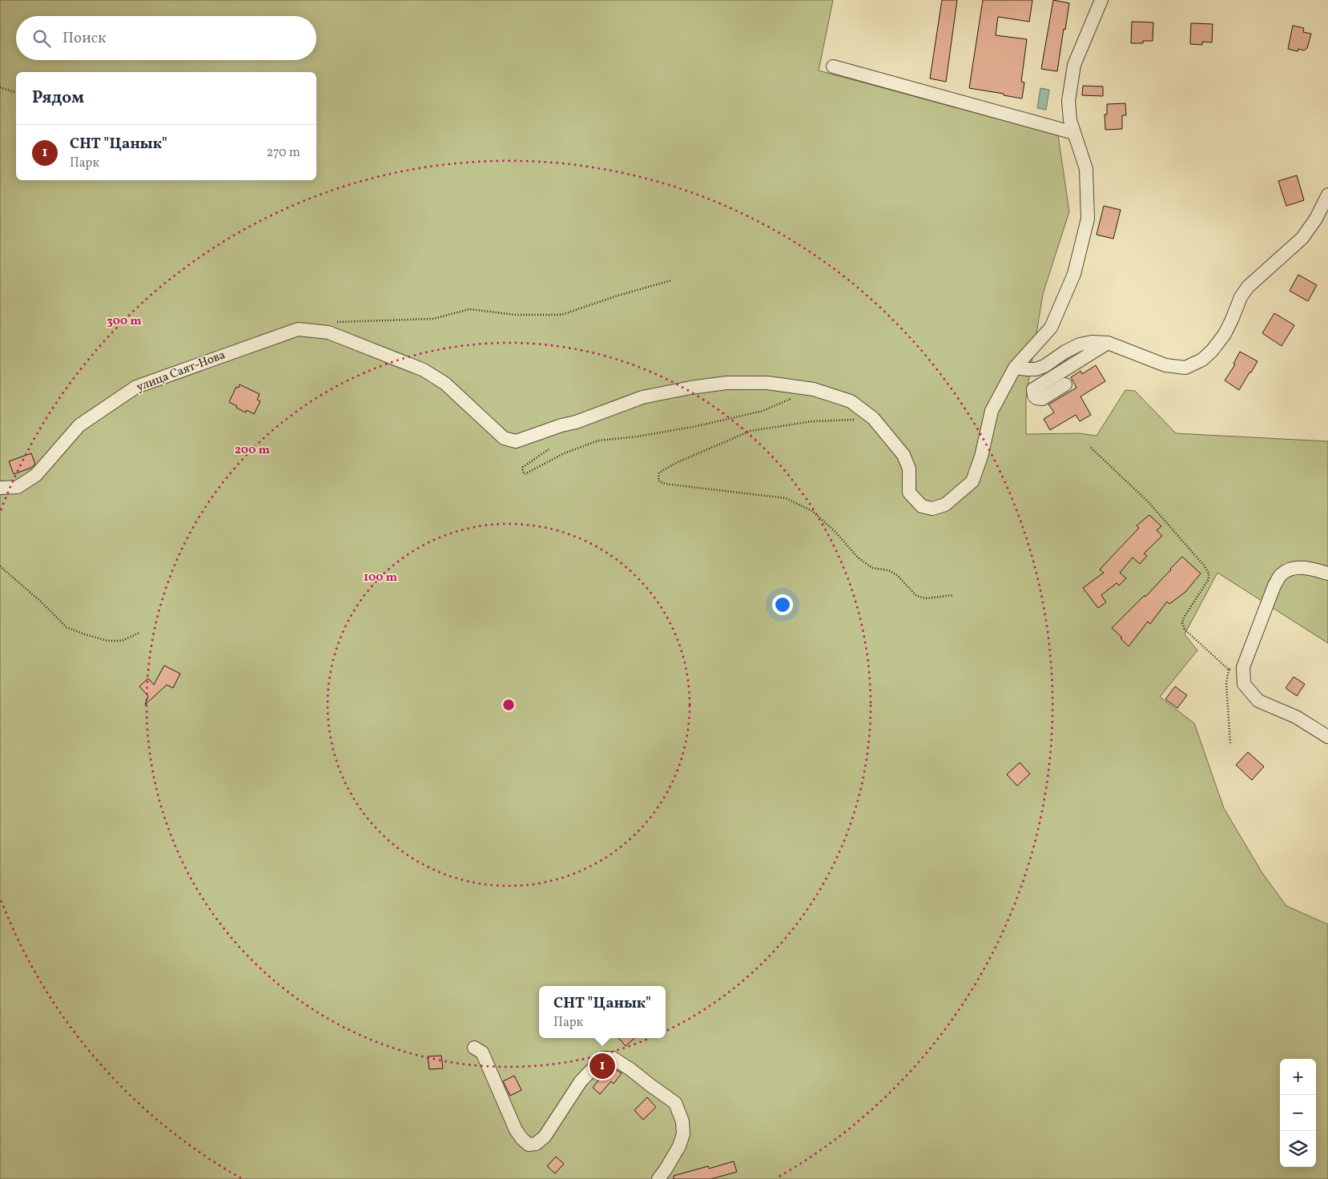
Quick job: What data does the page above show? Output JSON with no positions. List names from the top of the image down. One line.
{"streets":{"street":["улица Саят-Нова"]},"page":{"search":"Поиск","heading":"Рядом","list":[{"mark":"1","name":"СНТ \"Цанык\"","note":"Парк","value":"270 m"}],"popup":["СНТ \"Цанык\"","Парк"],"pins":"1","map_buttons":["+","−"]},"rings":["300 m","200 m","100 m"]}
